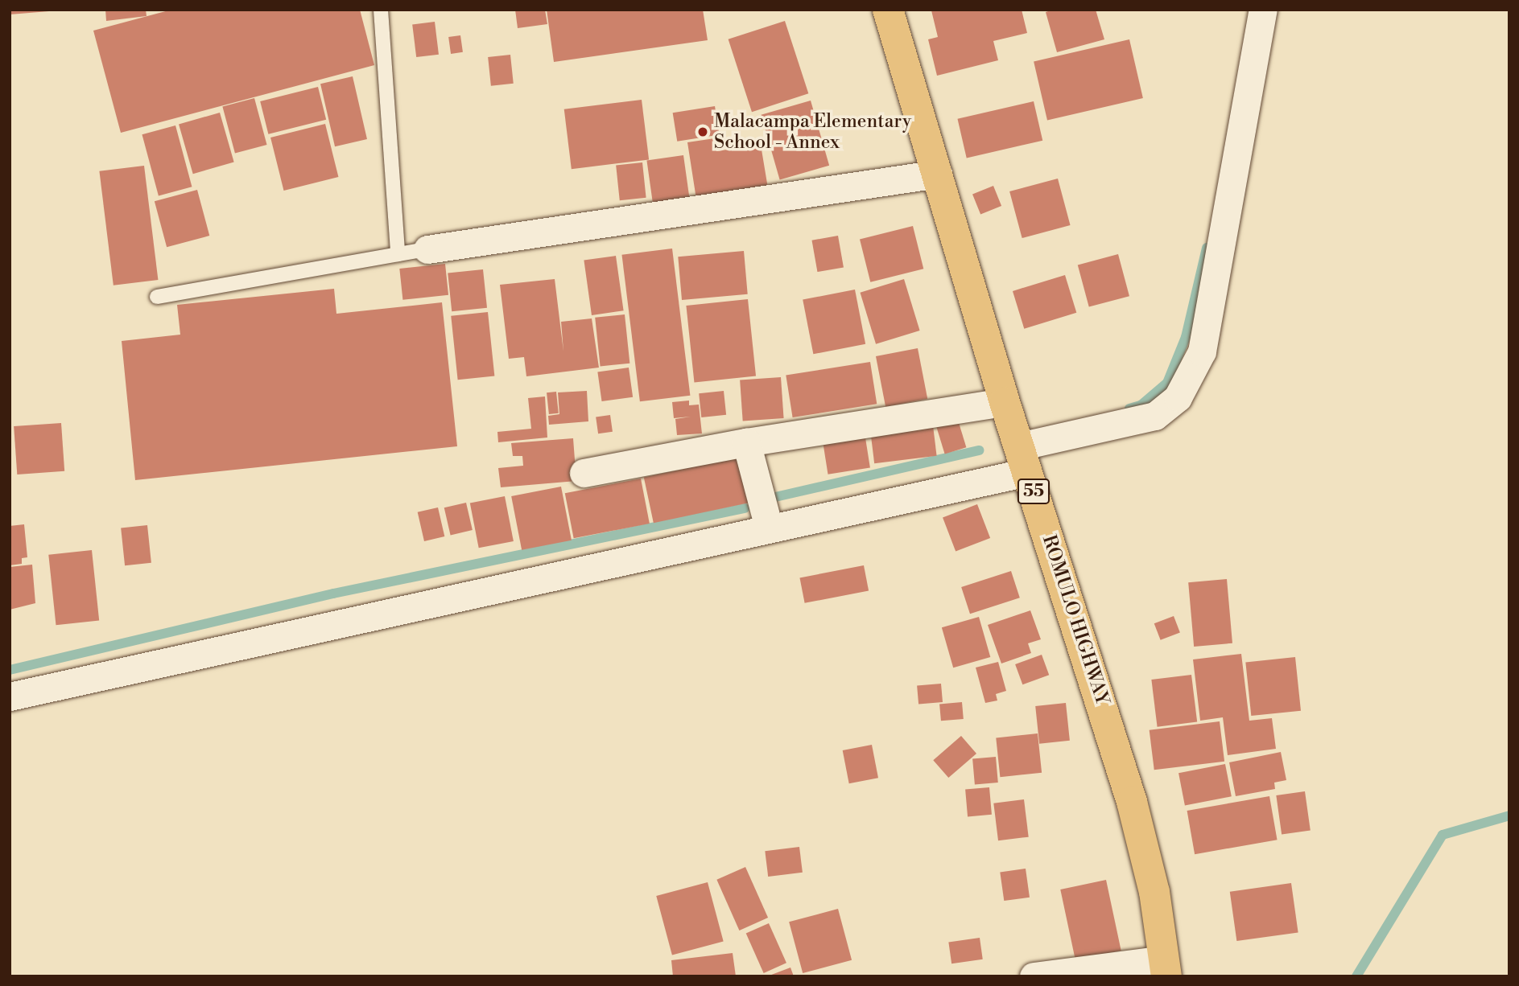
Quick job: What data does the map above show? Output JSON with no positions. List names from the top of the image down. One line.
{"streets":{"highway":["55","ROMULO HIGHWAY"]},"places":["Malacampa Elementary School - Annex"]}
